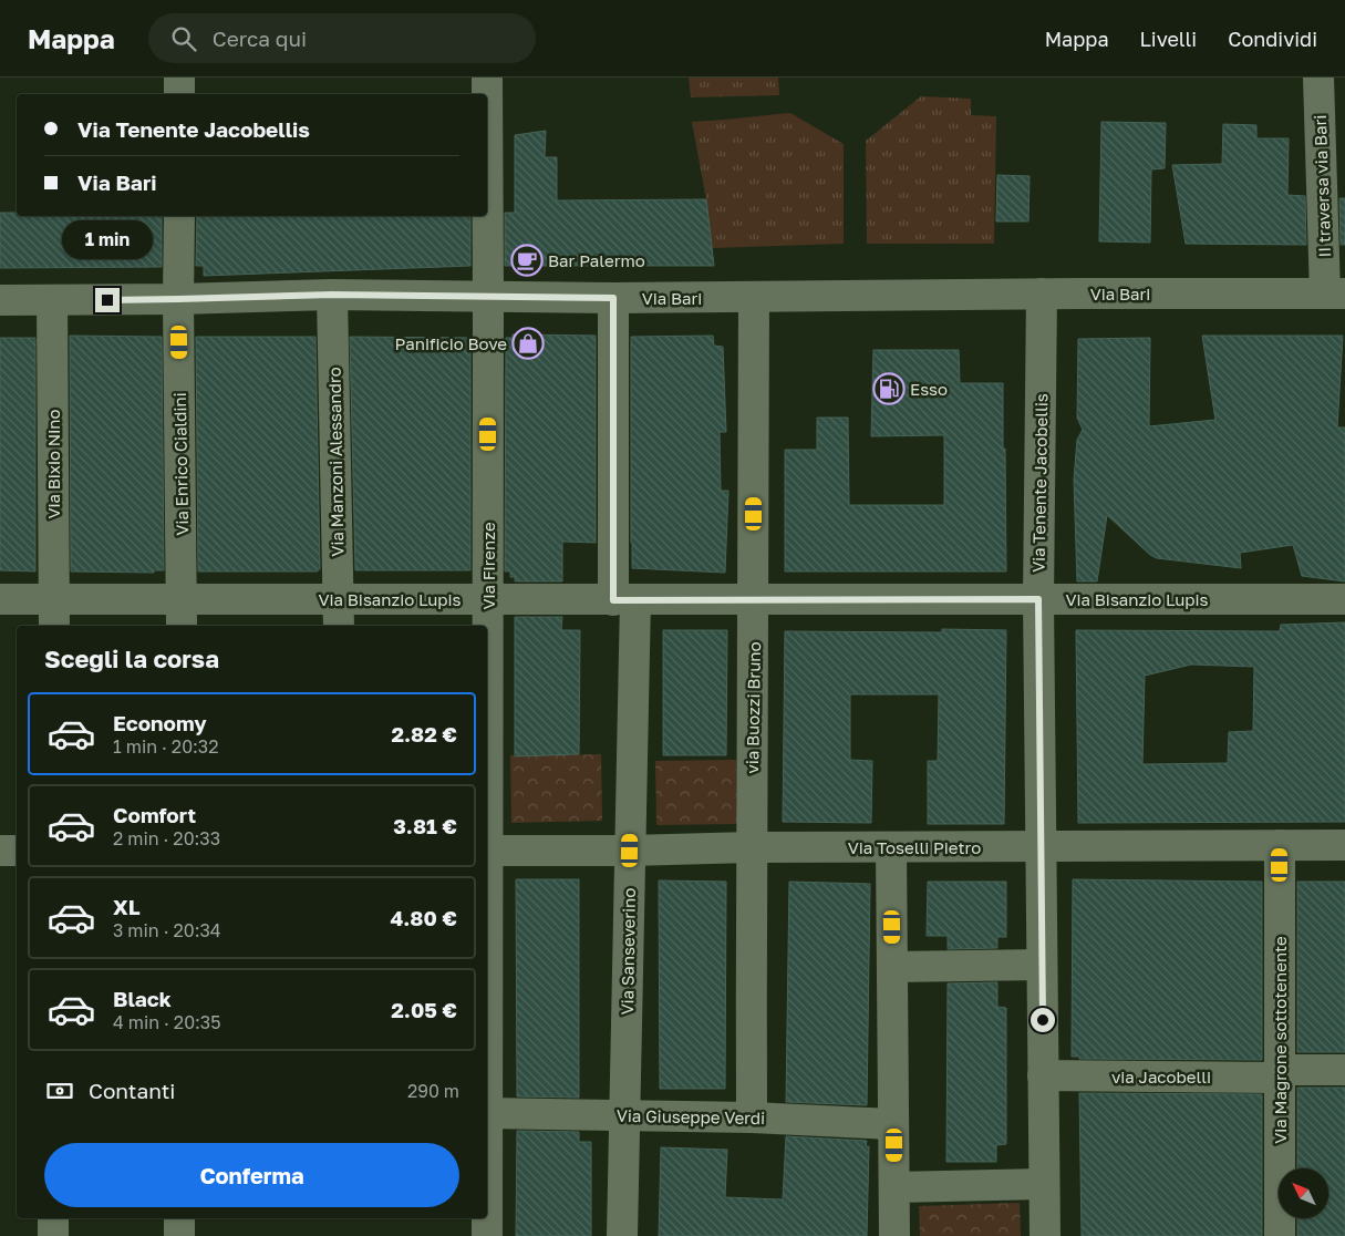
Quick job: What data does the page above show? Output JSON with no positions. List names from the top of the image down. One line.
{"streets":{"street":["II traversa via Bari","Via Bari","Via Manzoni Alessandro","Via Bixio Nino","Via Enrico Cialdini","Via Tenente Jacobellis","Via Firenze","Via Bisanzio Lupis","via Buozzi Bruno","Via Toselli Pietro","Via Sanseverino","Via Magrone sottotenente","via Jacobelli","Via Giuseppe Verdi"]},"crossings":[["II traversa via Bari","Via Bari"],["Via Bari","Via Manzoni Alessandro"],["Via Bari","Via Bixio Nino"],["Via Bari","Via Enrico Cialdini"],["Via Bari","Via Tenente Jacobellis"],["Via Bari","Via Firenze"],["Via Bari","via Buozzi Bruno"],["Via Bari","Via Sanseverino"],["Via Manzoni Alessandro","Via Bisanzio Lupis"],["Via Bixio Nino","Via Bisanzio Lupis"],["Via Enrico Cialdini","Via Bisanzio Lupis"],["Via Tenente Jacobellis","Via Bisanzio Lupis"],["Via Tenente Jacobellis","Via Toselli Pietro"],["Via Tenente Jacobellis","via Jacobelli"],["Via Firenze","Via Bisanzio Lupis"],["Via Firenze","Via Giuseppe Verdi"],["Via Bisanzio Lupis","via Buozzi Bruno"],["Via Bisanzio Lupis","Via Sanseverino"],["via Buozzi Bruno","Via Toselli Pietro"],["via Buozzi Bruno","Via Giuseppe Verdi"],["Via Toselli Pietro","Via Sanseverino"],["Via Toselli Pietro","Via Magrone sottotenente"],["Via Sanseverino","Via Giuseppe Verdi"],["Via Magrone sottotenente","via Jacobelli"]],"places":{"cafe":["Bar Palermo"],"shop":["Panificio Bove"],"fuel station":["Esso"]},"north":"top left","page":{"header":"Mappa","search":"Cerca qui","nav":["Mappa","Livelli","Condividi"],"banner":["Via Tenente Jacobellis","Via Bari"],"bubble":"1 min","heading":"Scegli la corsa","list":[{"name":"Economy","note":"1 min · 20:32","value":"2.82 €"},{"name":"Comfort","note":"2 min · 20:33","value":"3.81 €"},{"name":"XL","note":"3 min · 20:34","value":"4.80 €"},{"name":"Black","note":"4 min · 20:35","value":"2.05 €"}],"pay":["Contanti","290 m"],"buttons":"Conferma"}}
